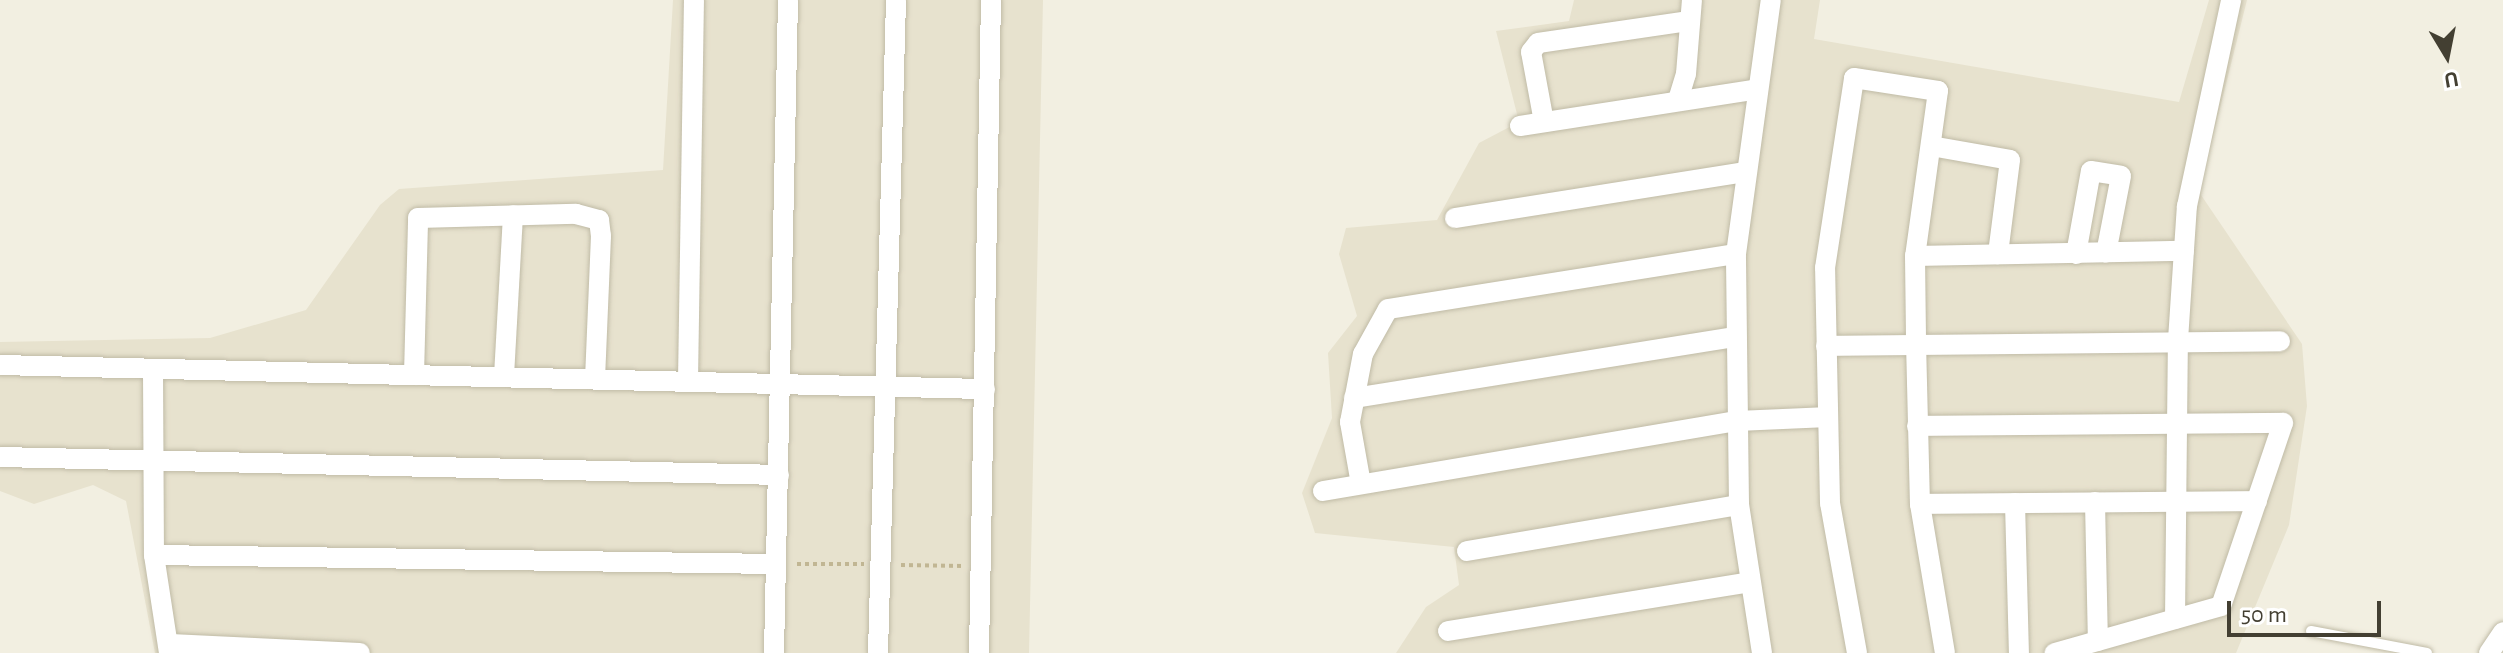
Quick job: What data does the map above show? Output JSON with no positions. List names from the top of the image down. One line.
{"scale_bar":"50 m","north":"bottom"}
